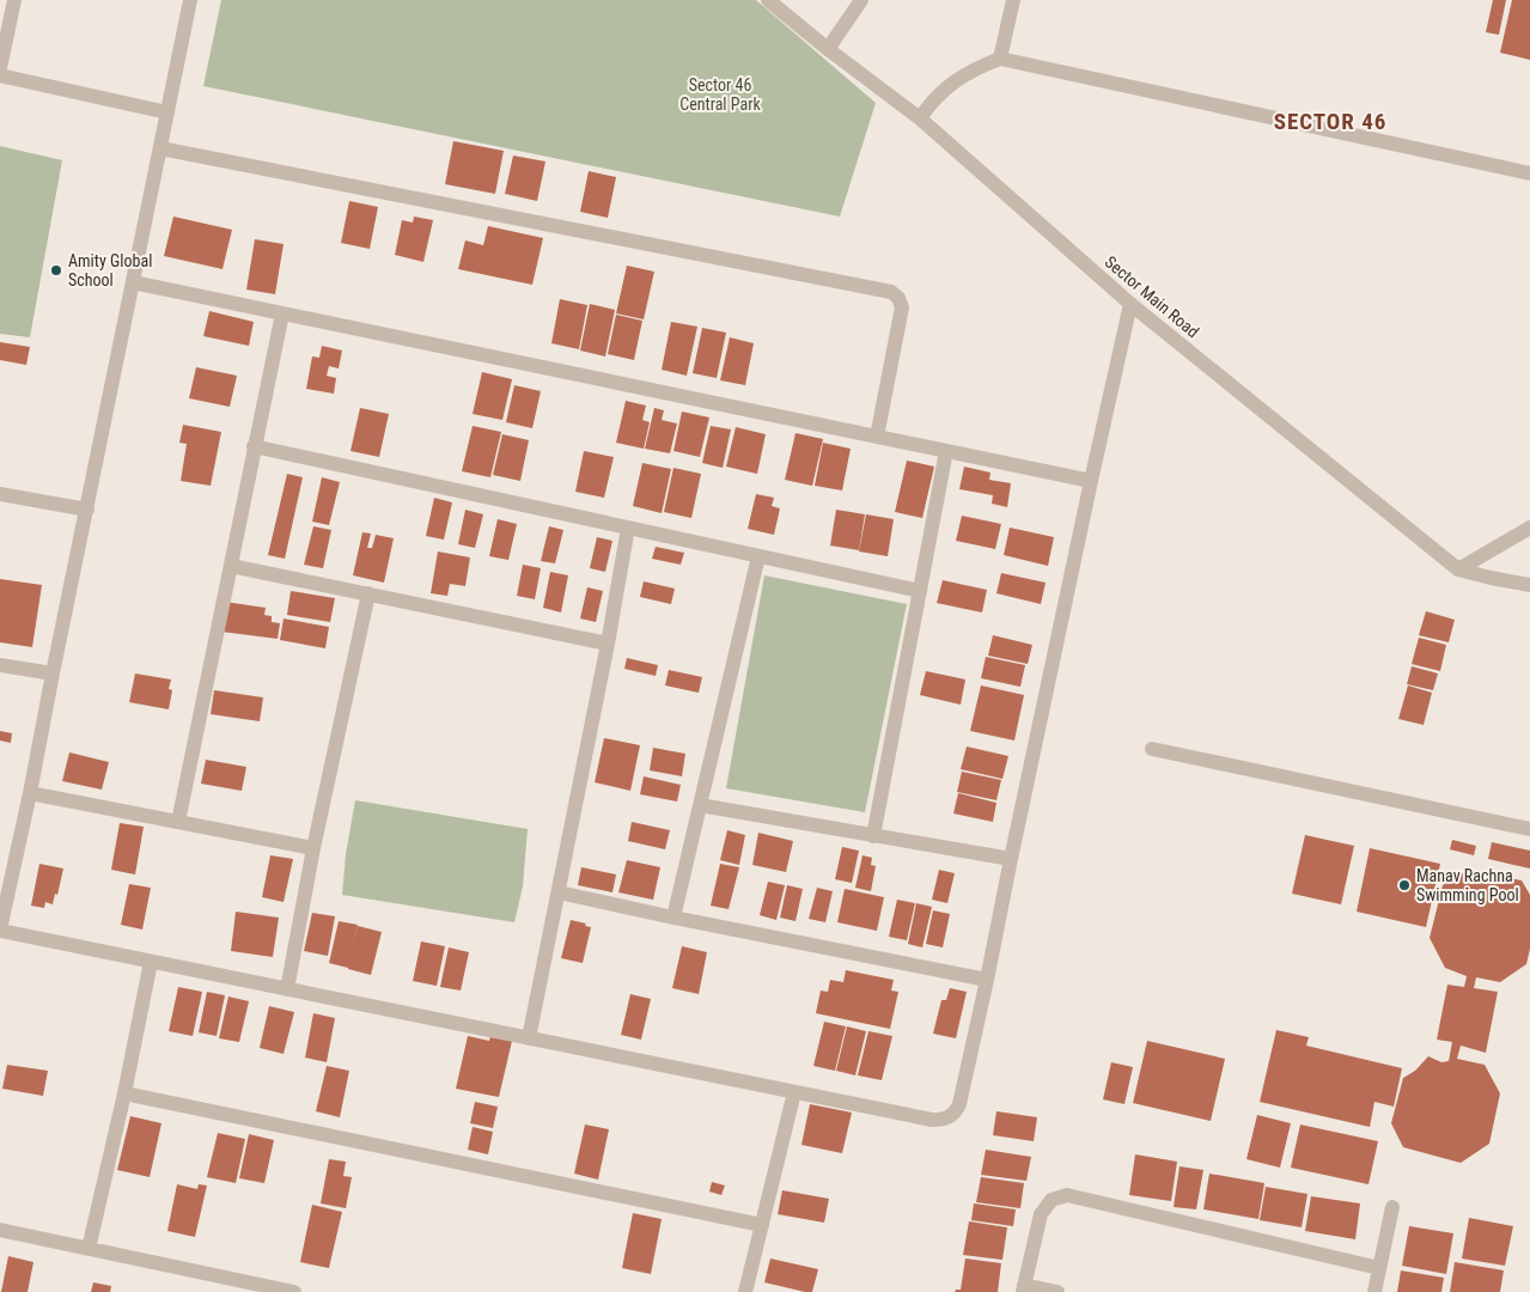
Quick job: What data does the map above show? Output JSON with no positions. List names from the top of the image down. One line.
{"streets":{"street":["Sector Main Road"]},"districts":["SECTOR 46"],"parks":["Sector 46 Central Park"],"places":["Amity Global School","Manav Rachna Swimming Pool"]}
